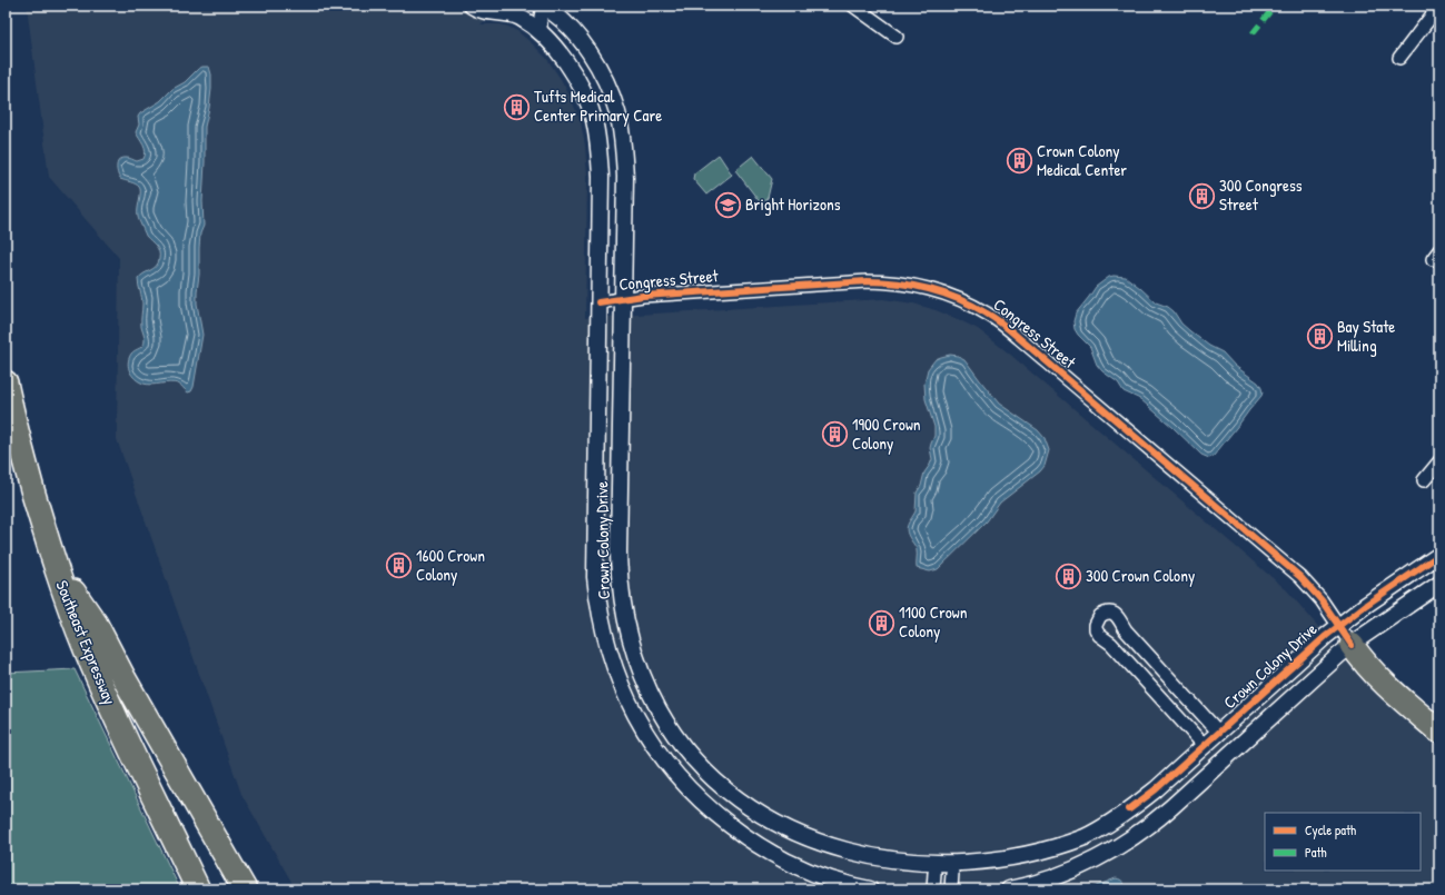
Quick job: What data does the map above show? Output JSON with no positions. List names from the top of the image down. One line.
{"streets":{"highway":["Southeast Expressway"],"street":["Congress Street","Crown Colony Drive"]},"crossings":[["Congress Street","Crown Colony Drive"]],"places":{"building":["Tufts Medical Center Primary Care","Crown Colony Medical Center","300 Congress Street","Bay State Milling","1900 Crown Colony","1600 Crown Colony","300 Crown Colony","1100 Crown Colony"],"school or university":["Bright Horizons"]},"legend":["Cycle path","Path"]}
